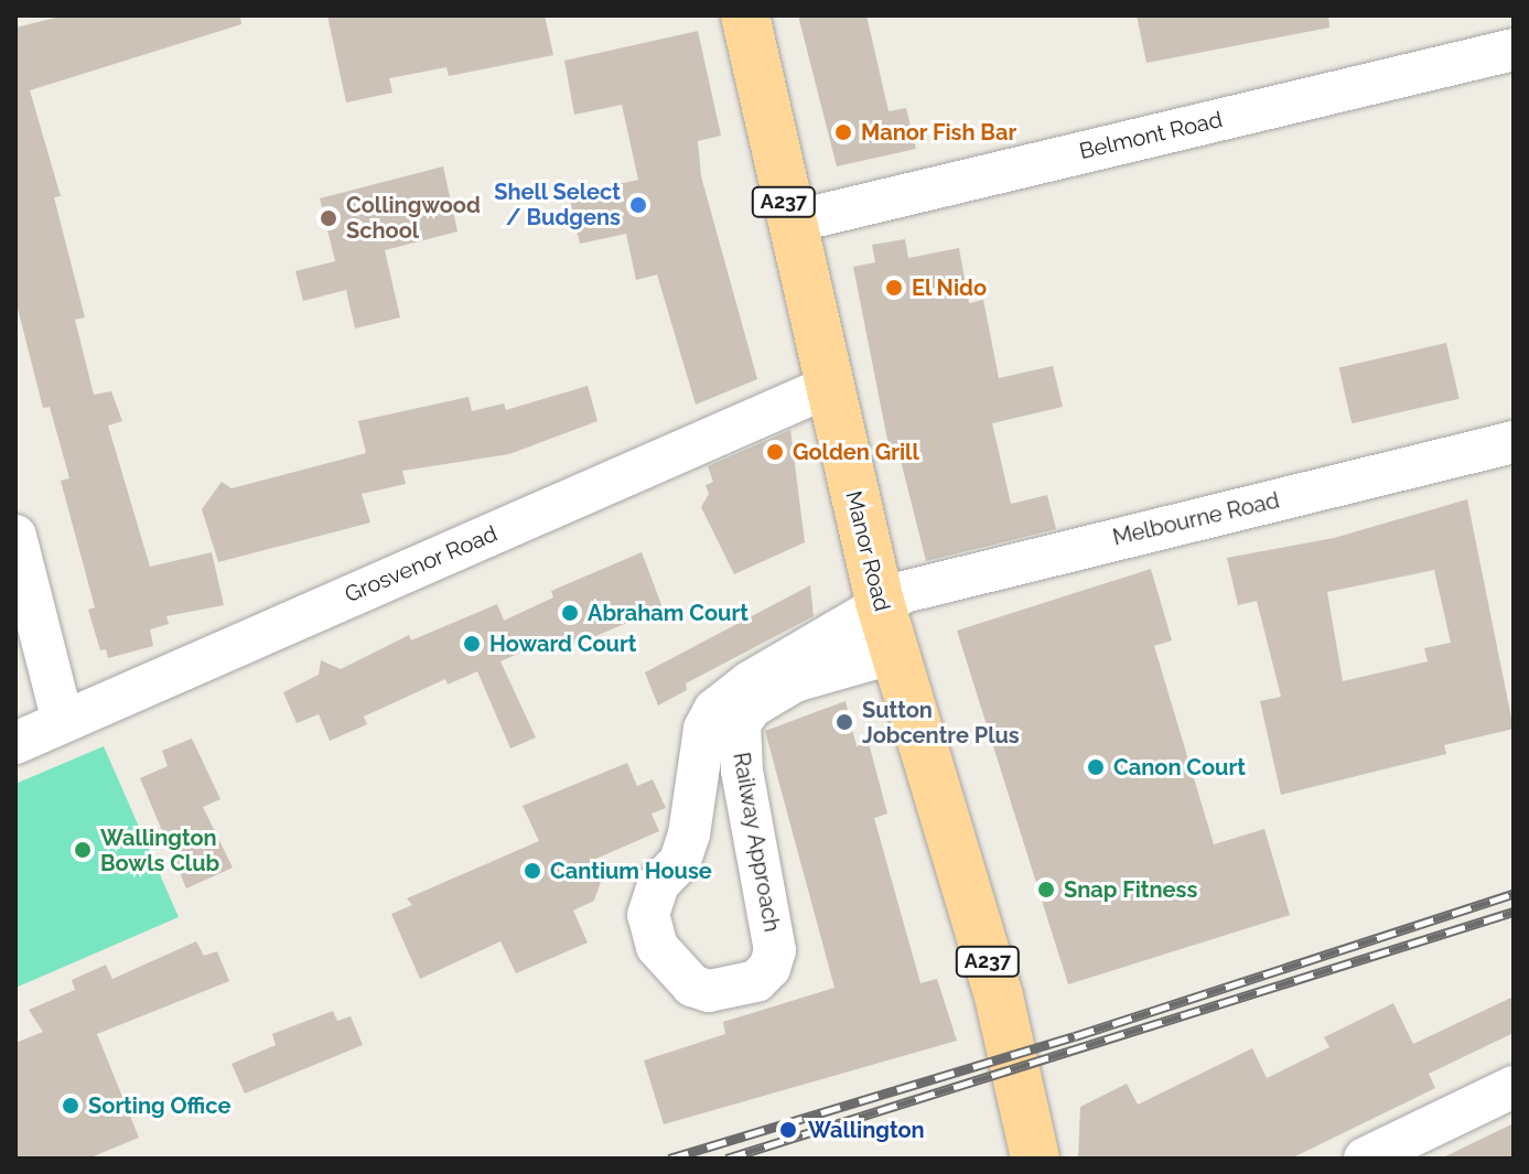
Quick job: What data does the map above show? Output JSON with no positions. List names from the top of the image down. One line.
{"streets":{"main road":["A237","Manor Road"],"street":["Belmont Road","Melbourne Road","Grosvenor Road","Railway Approach"]},"crossings":[["Belmont Road","Manor Road"],["Melbourne Road","Manor Road"],["Melbourne Road","Railway Approach"],["Manor Road","Grosvenor Road"],["Manor Road","Railway Approach"]],"places":["Manor Fish Bar","Shell Select / Budgens","Collingwood School","El Nido","Golden Grill","Abraham Court","Howard Court","Sutton Jobcentre Plus","Canon Court","Wallington Bowls Club","Cantium House","Snap Fitness","Sorting Office","Wallington"]}
